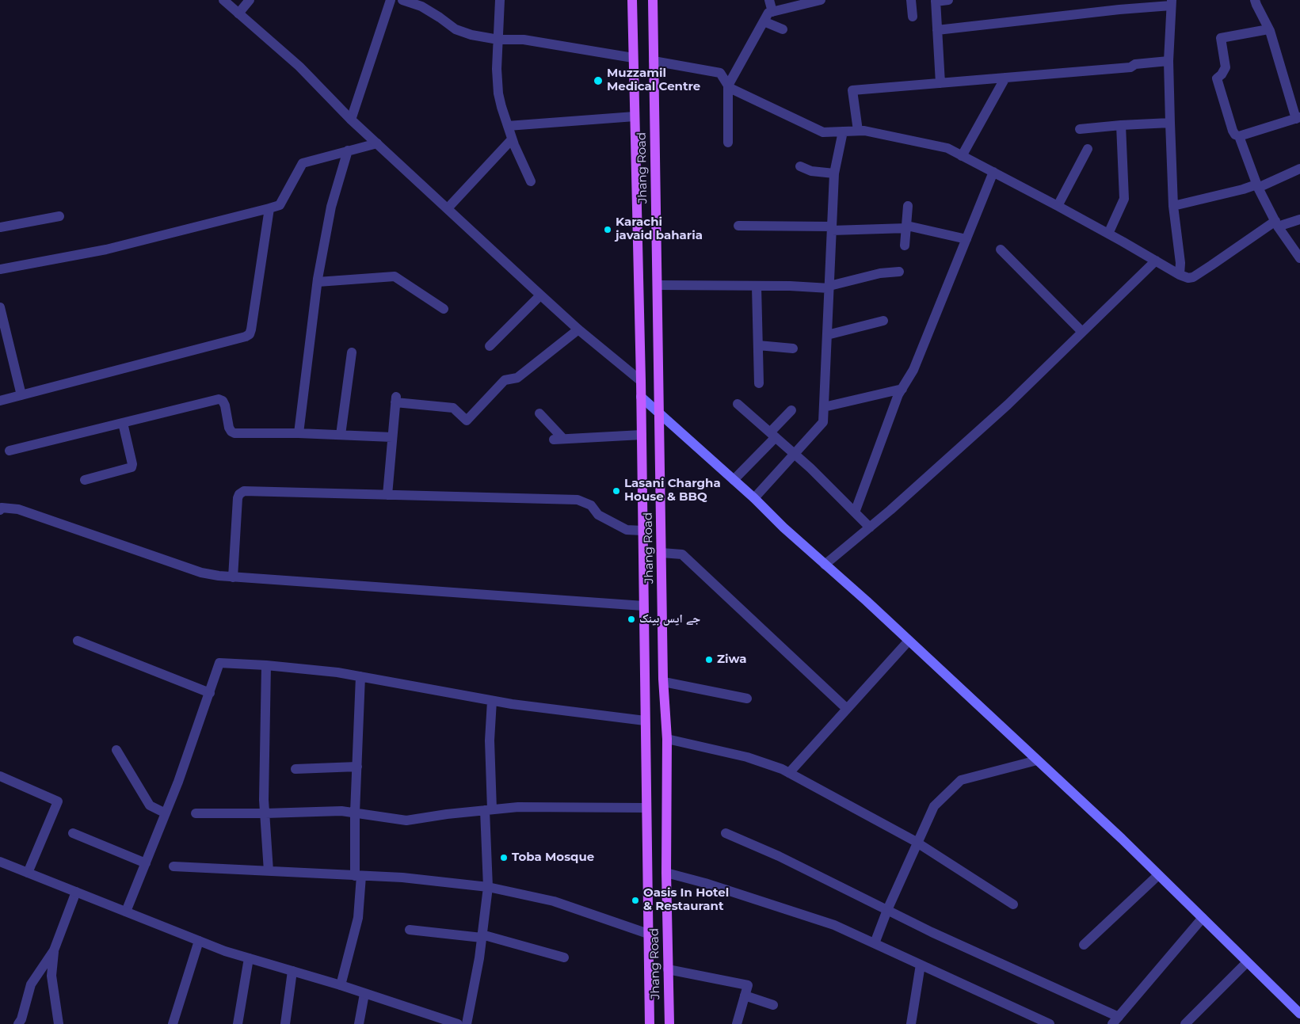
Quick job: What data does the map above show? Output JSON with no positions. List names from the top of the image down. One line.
{"streets":{"main road":["Jhang Road"]},"places":["Muzzamil Medical Centre","Karachi javaid baharia","Lasani Chargha House & BBQ","جے ایس بینک","Ziwa","Toba Mosque","Oasis In Hotel & Restaurant"]}
